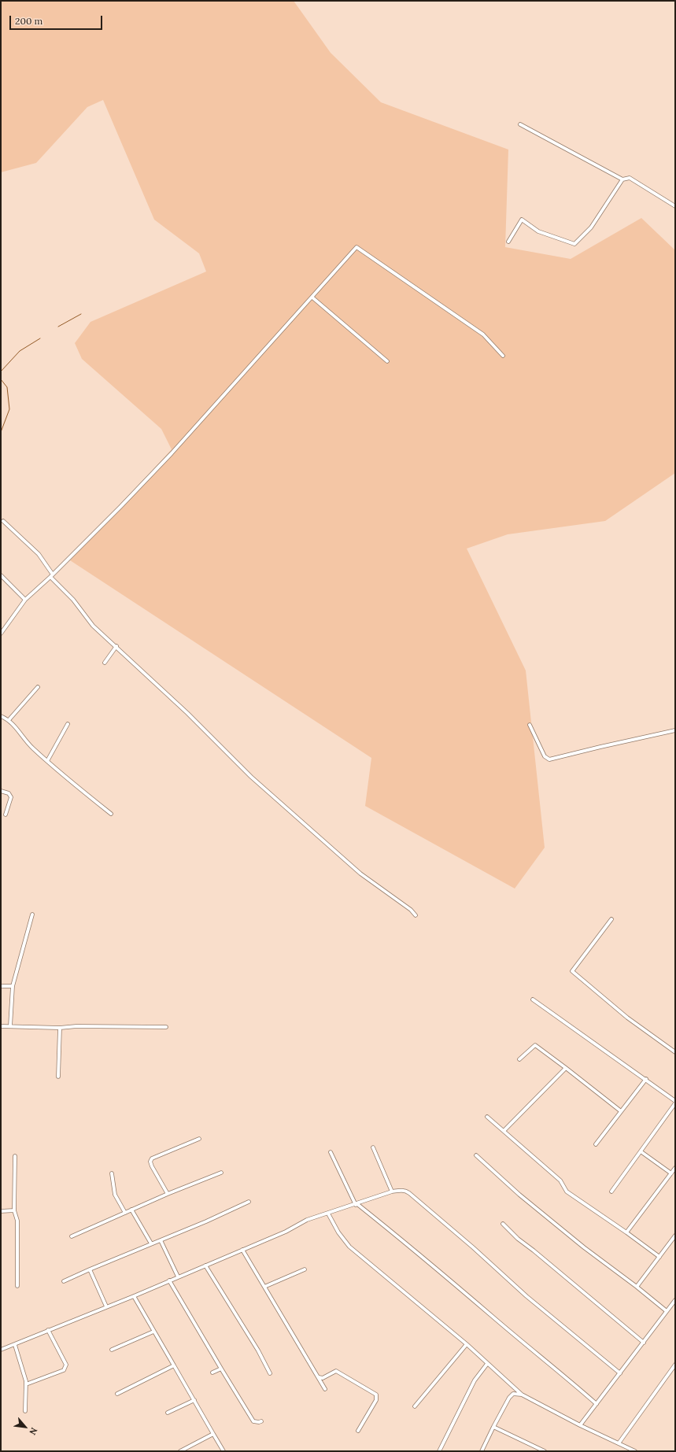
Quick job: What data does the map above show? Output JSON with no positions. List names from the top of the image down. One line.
{"scale_bar":"200 m","north":"bottom right"}
